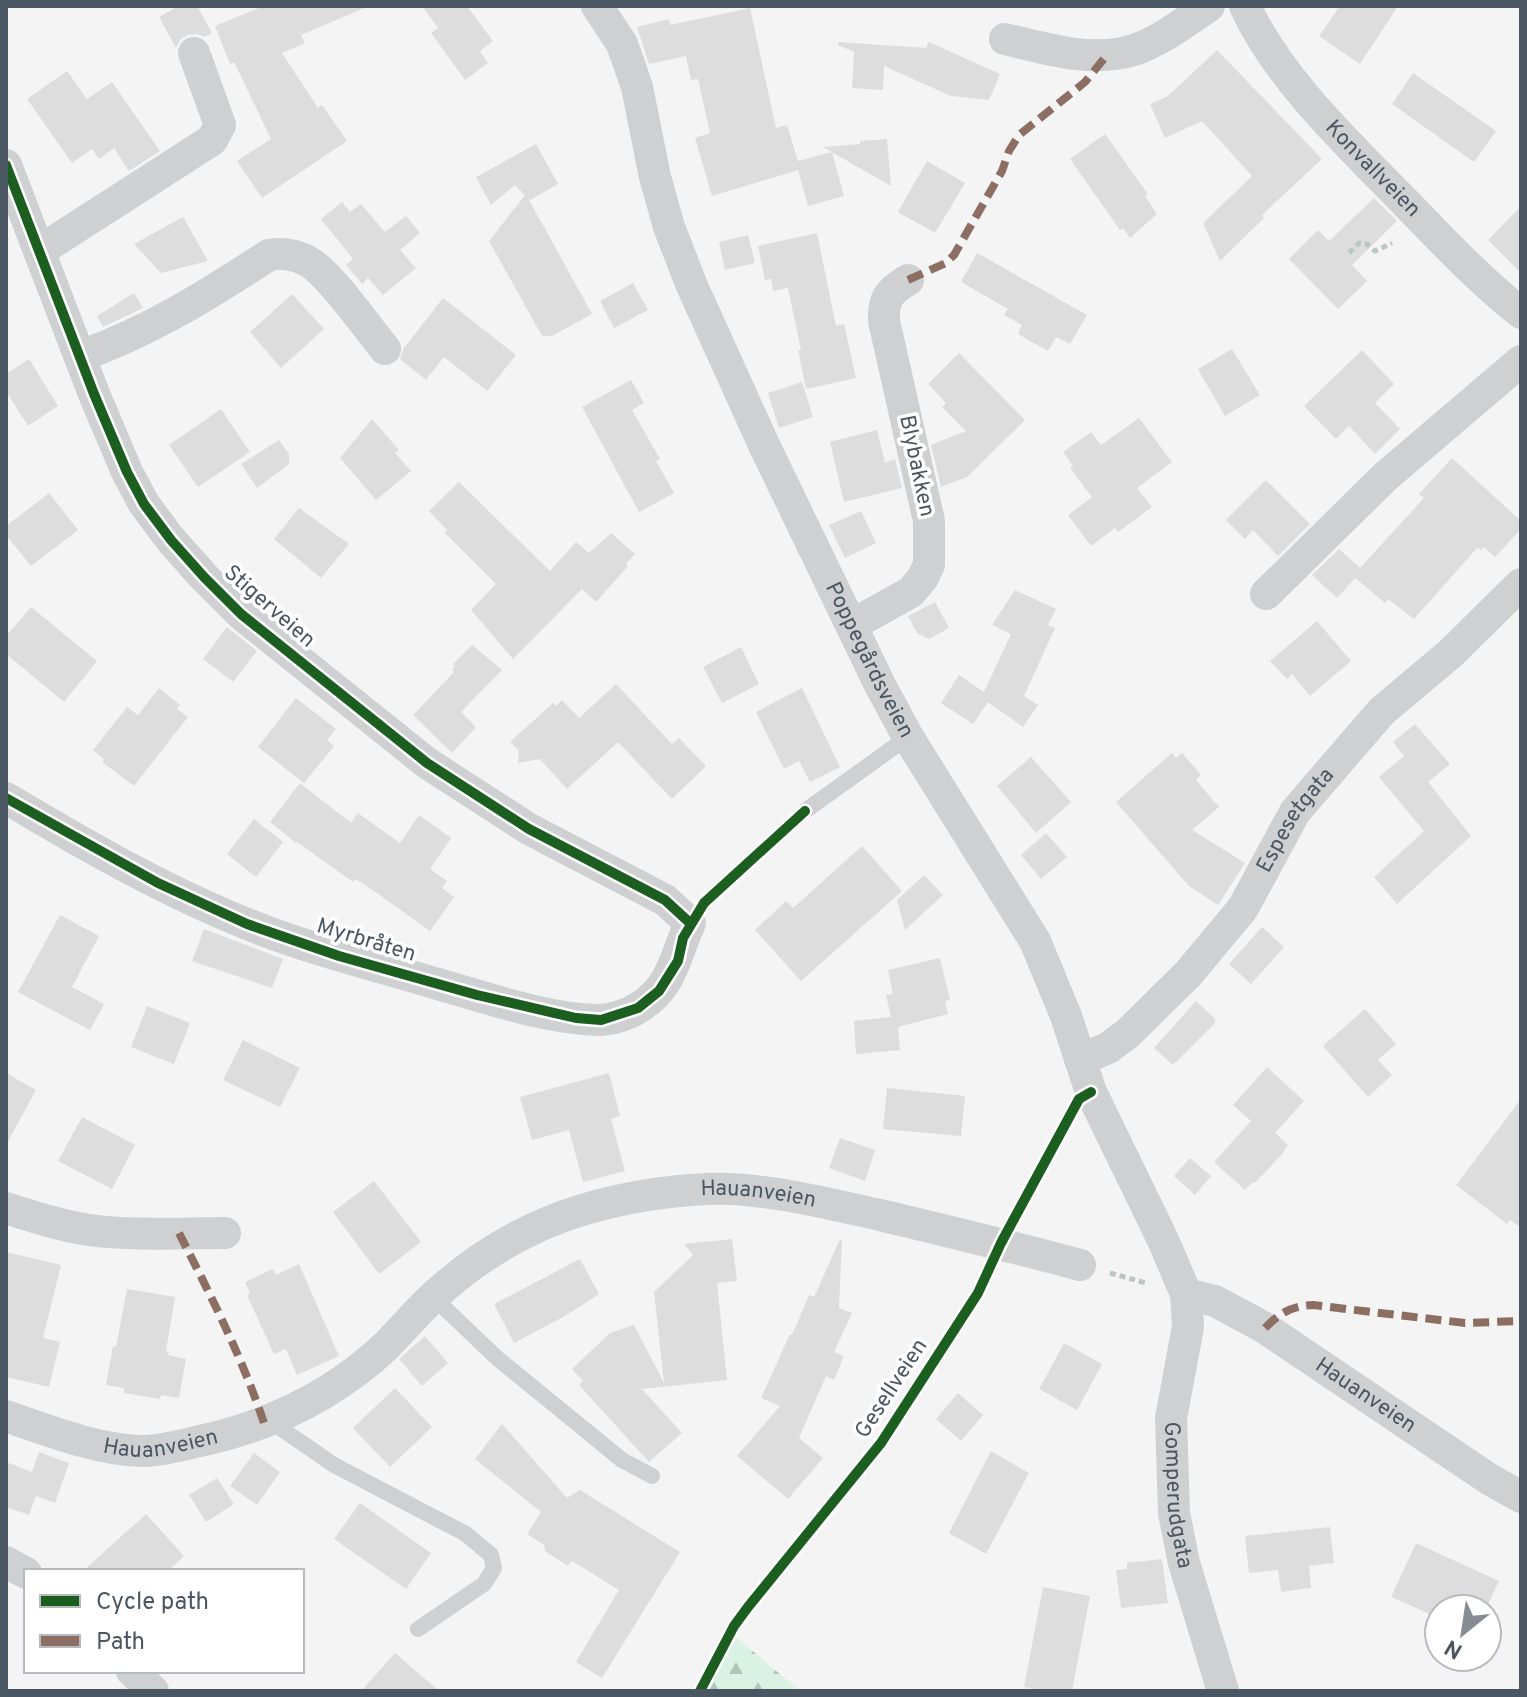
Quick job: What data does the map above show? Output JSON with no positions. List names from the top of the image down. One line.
{"streets":{"street":["Konvallveien","Blybakken","Stigerveien","Poppegårdsveien","Espesetgata","Myrbråten","Hauanveien","Gomperudgata"],"cycle path":["Gesellveien"]},"crossings":[["Blybakken","Poppegårdsveien"],["Stigerveien","Myrbråten"],["Poppegårdsveien","Espesetgata"],["Poppegårdsveien","Hauanveien"],["Poppegårdsveien","Gomperudgata"],["Hauanveien","Gomperudgata"]],"legend":["Cycle path","Path"],"north":"bottom left"}
